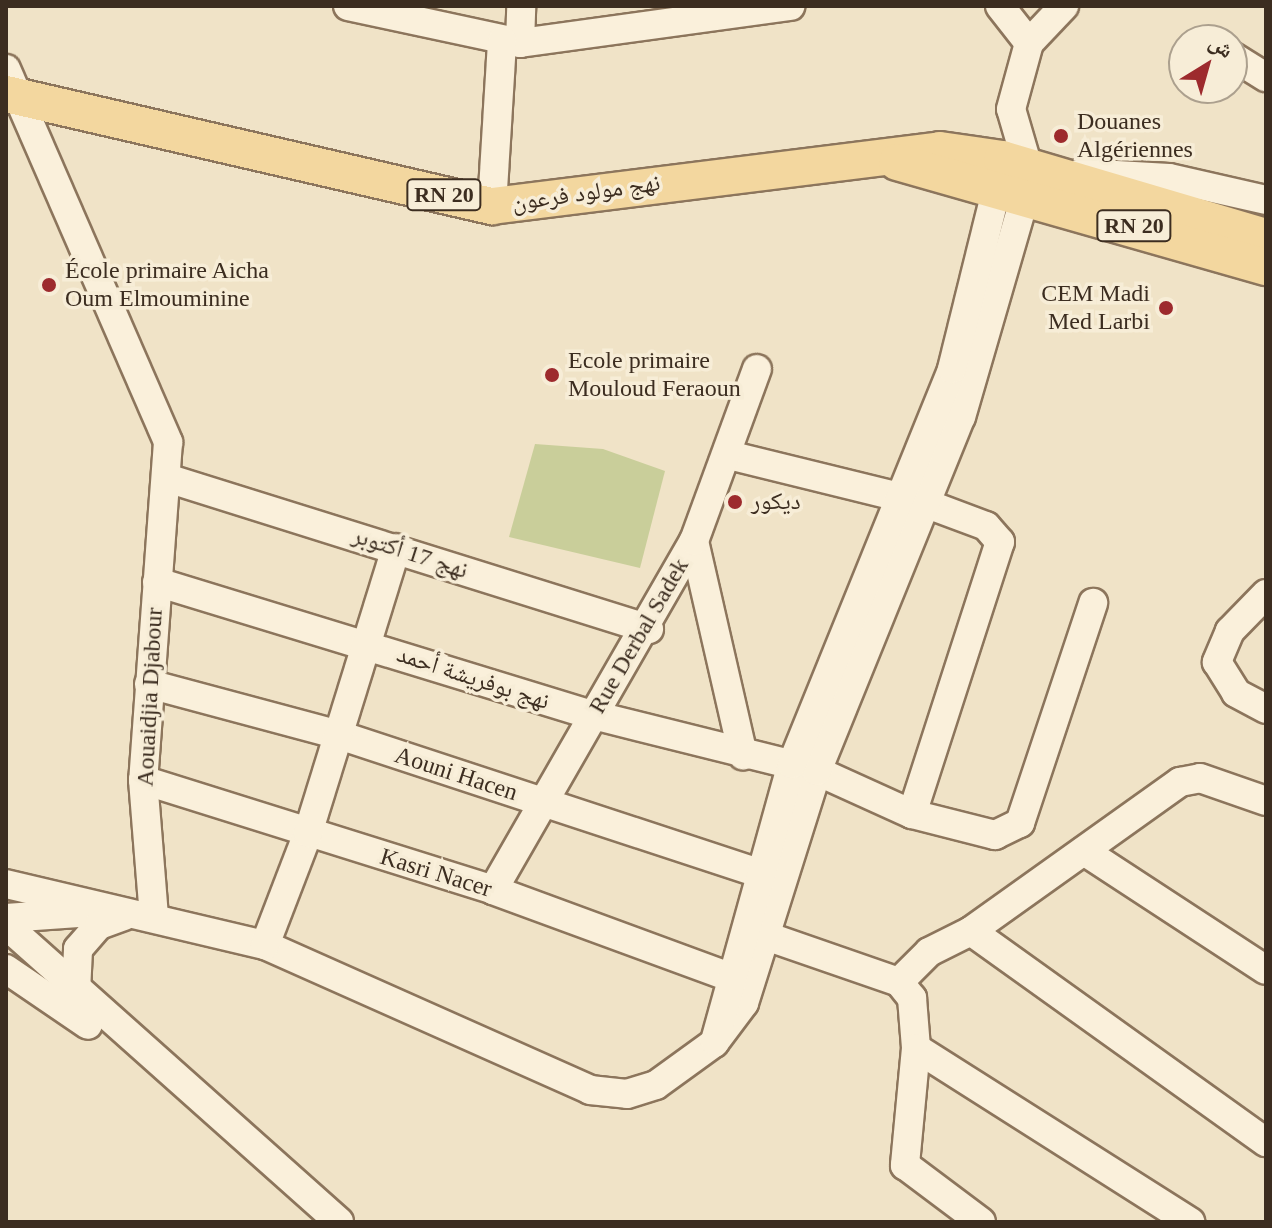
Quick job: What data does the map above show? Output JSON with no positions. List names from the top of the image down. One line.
{"streets":{"main road":["نهج مولود فرعون","RN 20"],"street":["نهج 17 أكتوبر","Rue Derbal Sadek","نهج بوفريشة أحمد","Aouaidjia Djabour","Aouni Hacen","Kasri Nacer"]},"crossings":[["نهج مولود فرعون","RN 20"],["نهج مولود فرعون","Aouaidjia Djabour"],["نهج 17 أكتوبر","Rue Derbal Sadek"],["نهج 17 أكتوبر","Aouaidjia Djabour"],["Rue Derbal Sadek","نهج بوفريشة أحمد"],["Rue Derbal Sadek","Aouni Hacen"],["Rue Derbal Sadek","Kasri Nacer"],["نهج بوفريشة أحمد","Aouaidjia Djabour"],["Aouaidjia Djabour","Aouni Hacen"],["Aouaidjia Djabour","Kasri Nacer"]],"places":["Douanes Algériennes","École primaire Aicha Oum Elmouminine","CEM Madi Med Larbi","Ecole primaire Mouloud Feraoun","ديكور"],"north":"top right"}
